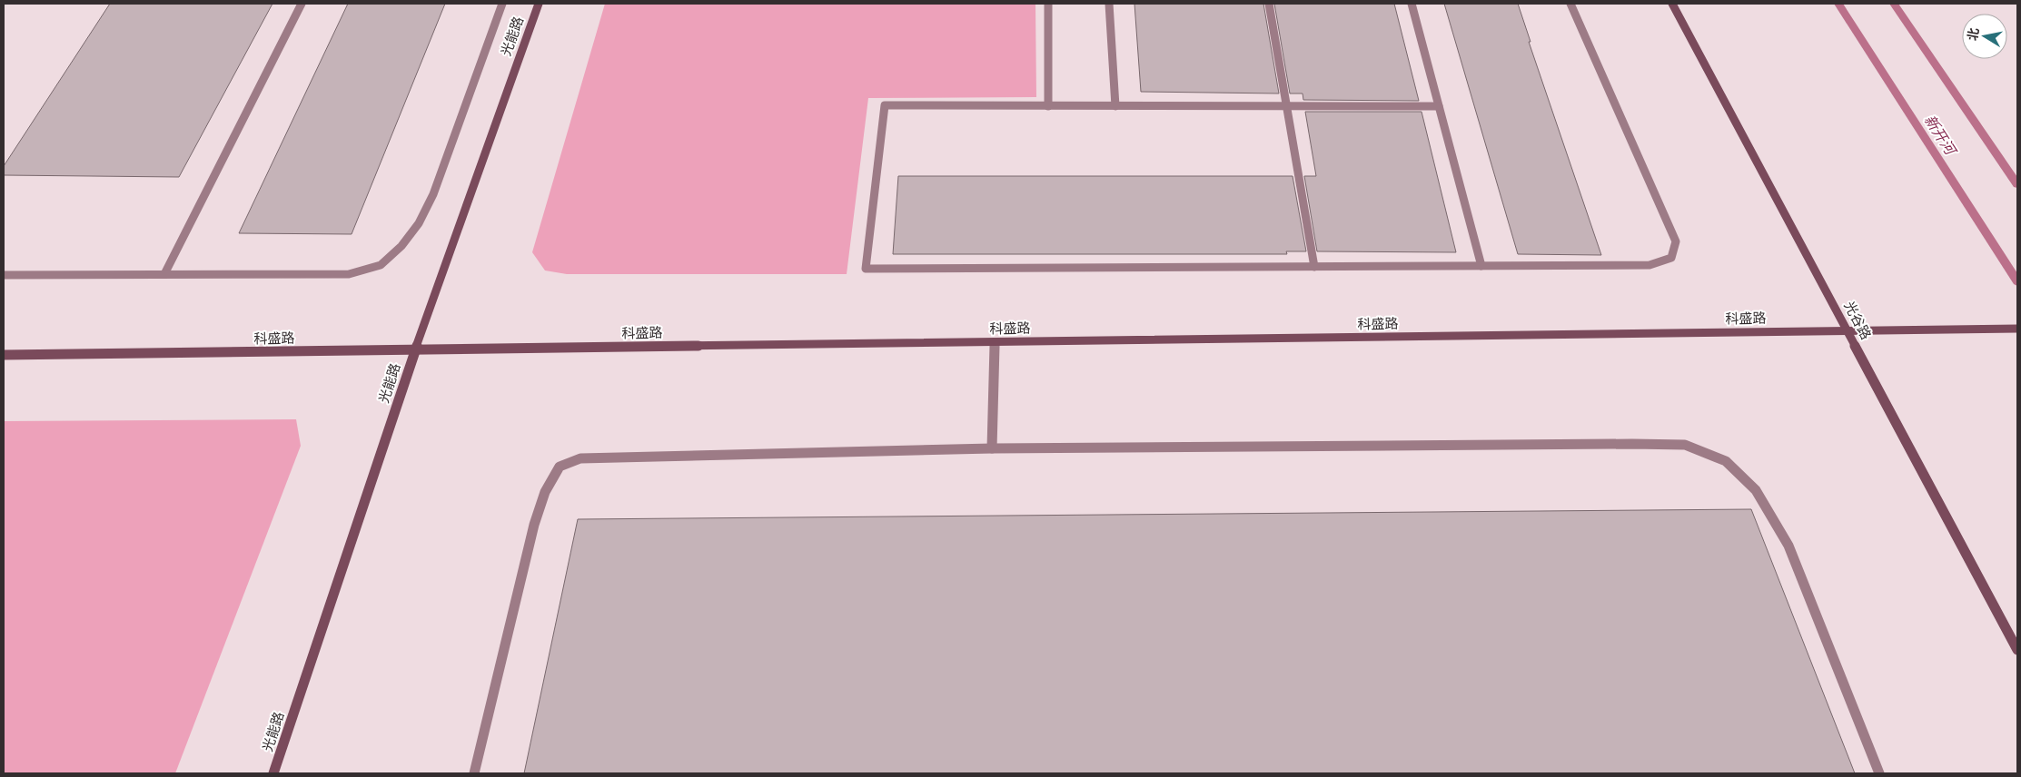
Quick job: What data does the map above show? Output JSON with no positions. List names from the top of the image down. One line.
{"streets":{"street":["光能路","科盛路","光谷路"]},"crossings":[["光能路","科盛路"],["科盛路","光谷路"]],"water":["新开河"],"north":"left"}
